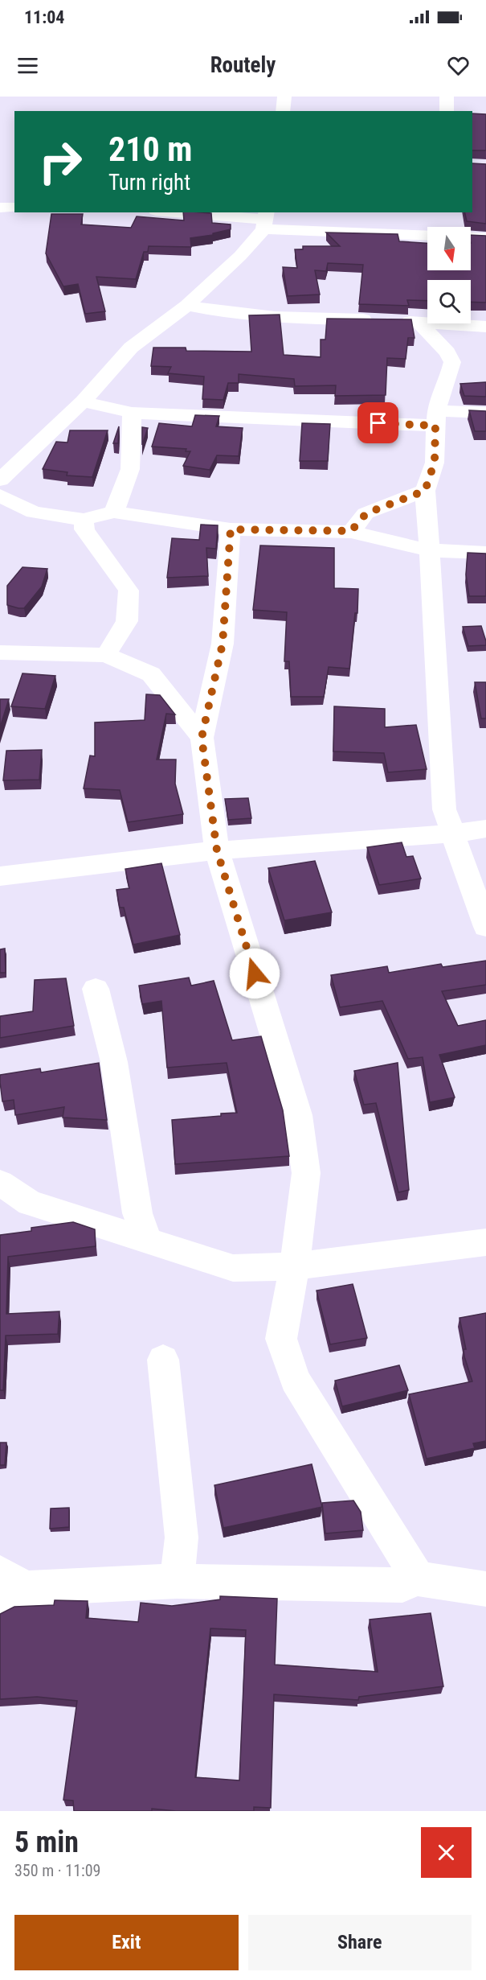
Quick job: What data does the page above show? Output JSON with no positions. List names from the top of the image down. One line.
{"north":"bottom","page":{"status":"11:04","header":"Routely","turn":["210 m","Turn right"],"heading":["5 min","350 m · 11:09"],"buttons":["Exit","Share"]}}
